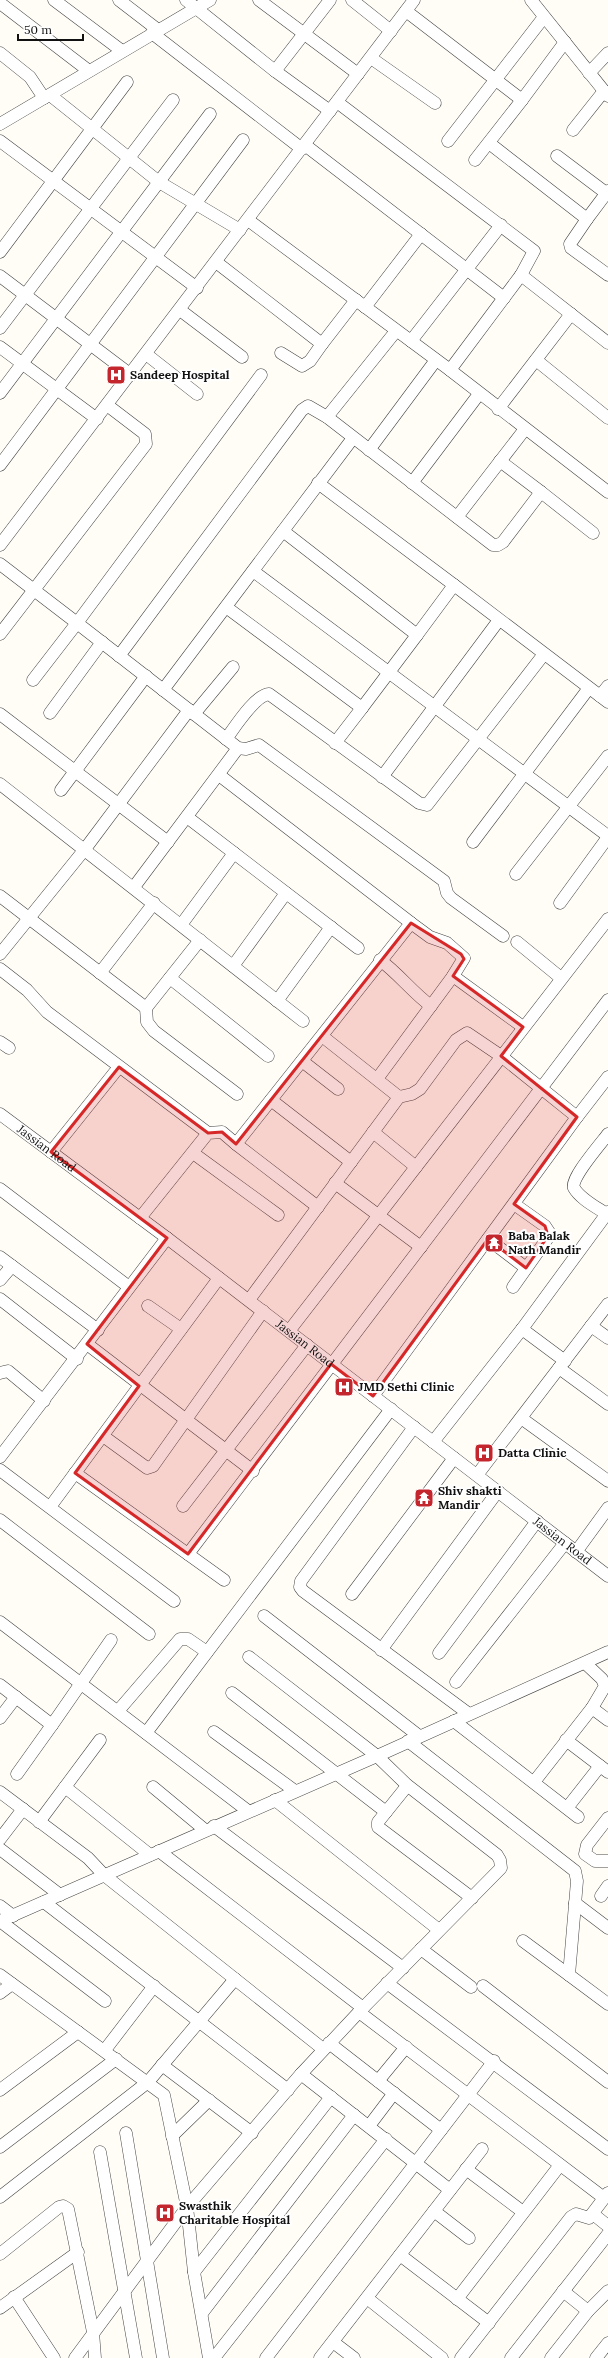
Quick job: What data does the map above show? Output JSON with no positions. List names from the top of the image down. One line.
{"streets":{"street":["Jassian Road"]},"places":{"hospital":["Sandeep Hospital","JMD Sethi Clinic","Datta Clinic","Swasthik Charitable Hospital"],"temple":["Baba Balak Nath Mandir","Shiv shakti Mandir"]},"scale_bar":"50 m"}
